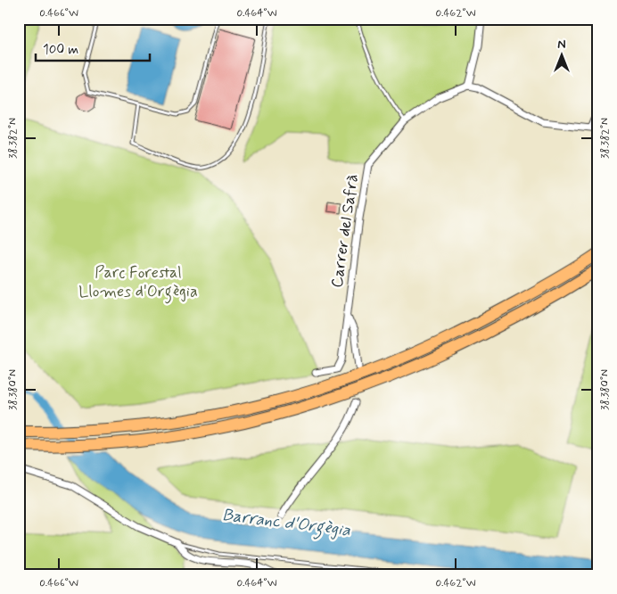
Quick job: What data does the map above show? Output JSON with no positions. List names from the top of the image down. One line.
{"streets":{"street":["Carrer del Safrà"]},"water":["Barranc d'Orgègia"],"parks":["Parc Forestal Llomes d'Orgègia"],"scale_bar":"100 m","north":"top","coordinates":["0.466°W","0.464°W","0.462°W","38.382°N","38.380°N"]}
